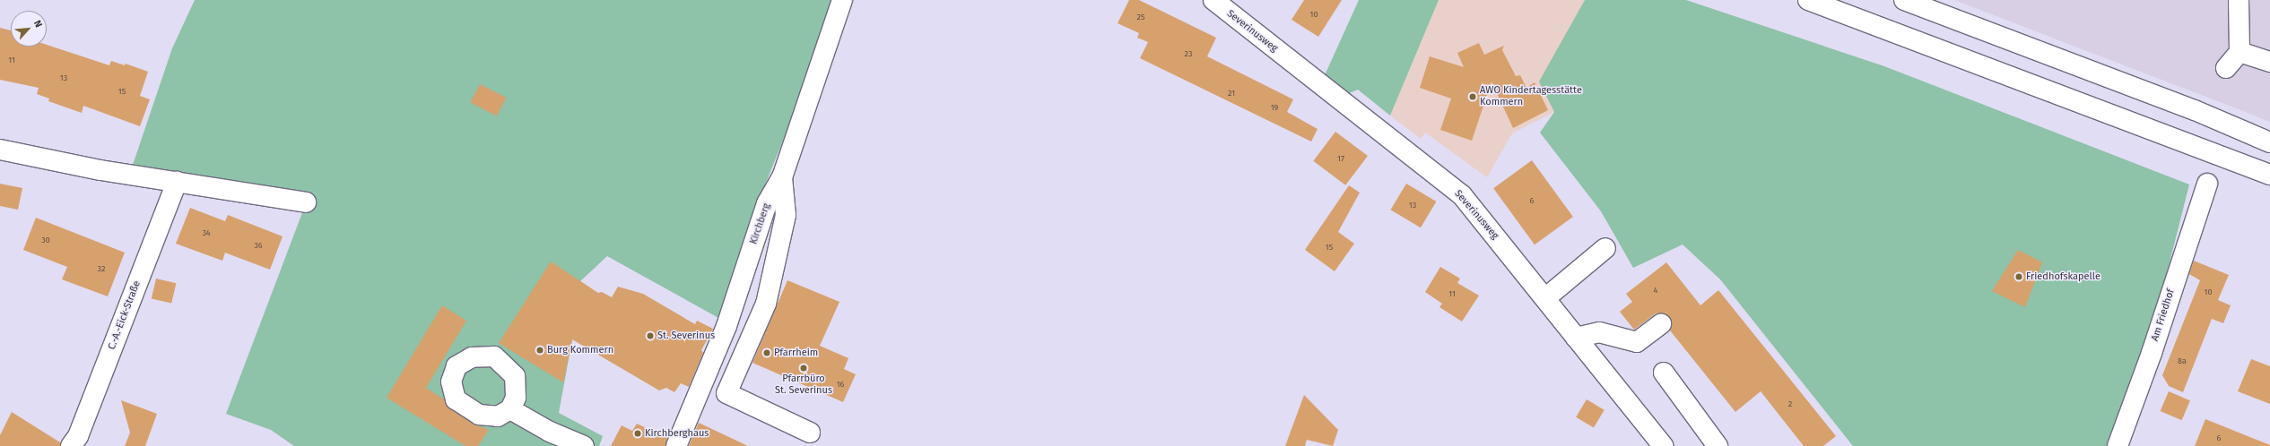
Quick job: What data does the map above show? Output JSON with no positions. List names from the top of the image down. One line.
{"streets":{"street":["Severinusweg","Kirchberg","C.-A.-Eick-Straße","Am Friedhof"]},"places":["AWO Kindertagesstätte Kommern","Friedhofskapelle","St. Severinus","Burg Kommern","Pfarrheim","Pfarrbüro St. Severinus","Kirchberghaus"],"house_numbers":["10","25","23","11","13","15","21","19","17","6","13","34","30","36","15","32","4","10","11","8a","16","2","6"],"north":"top right"}
